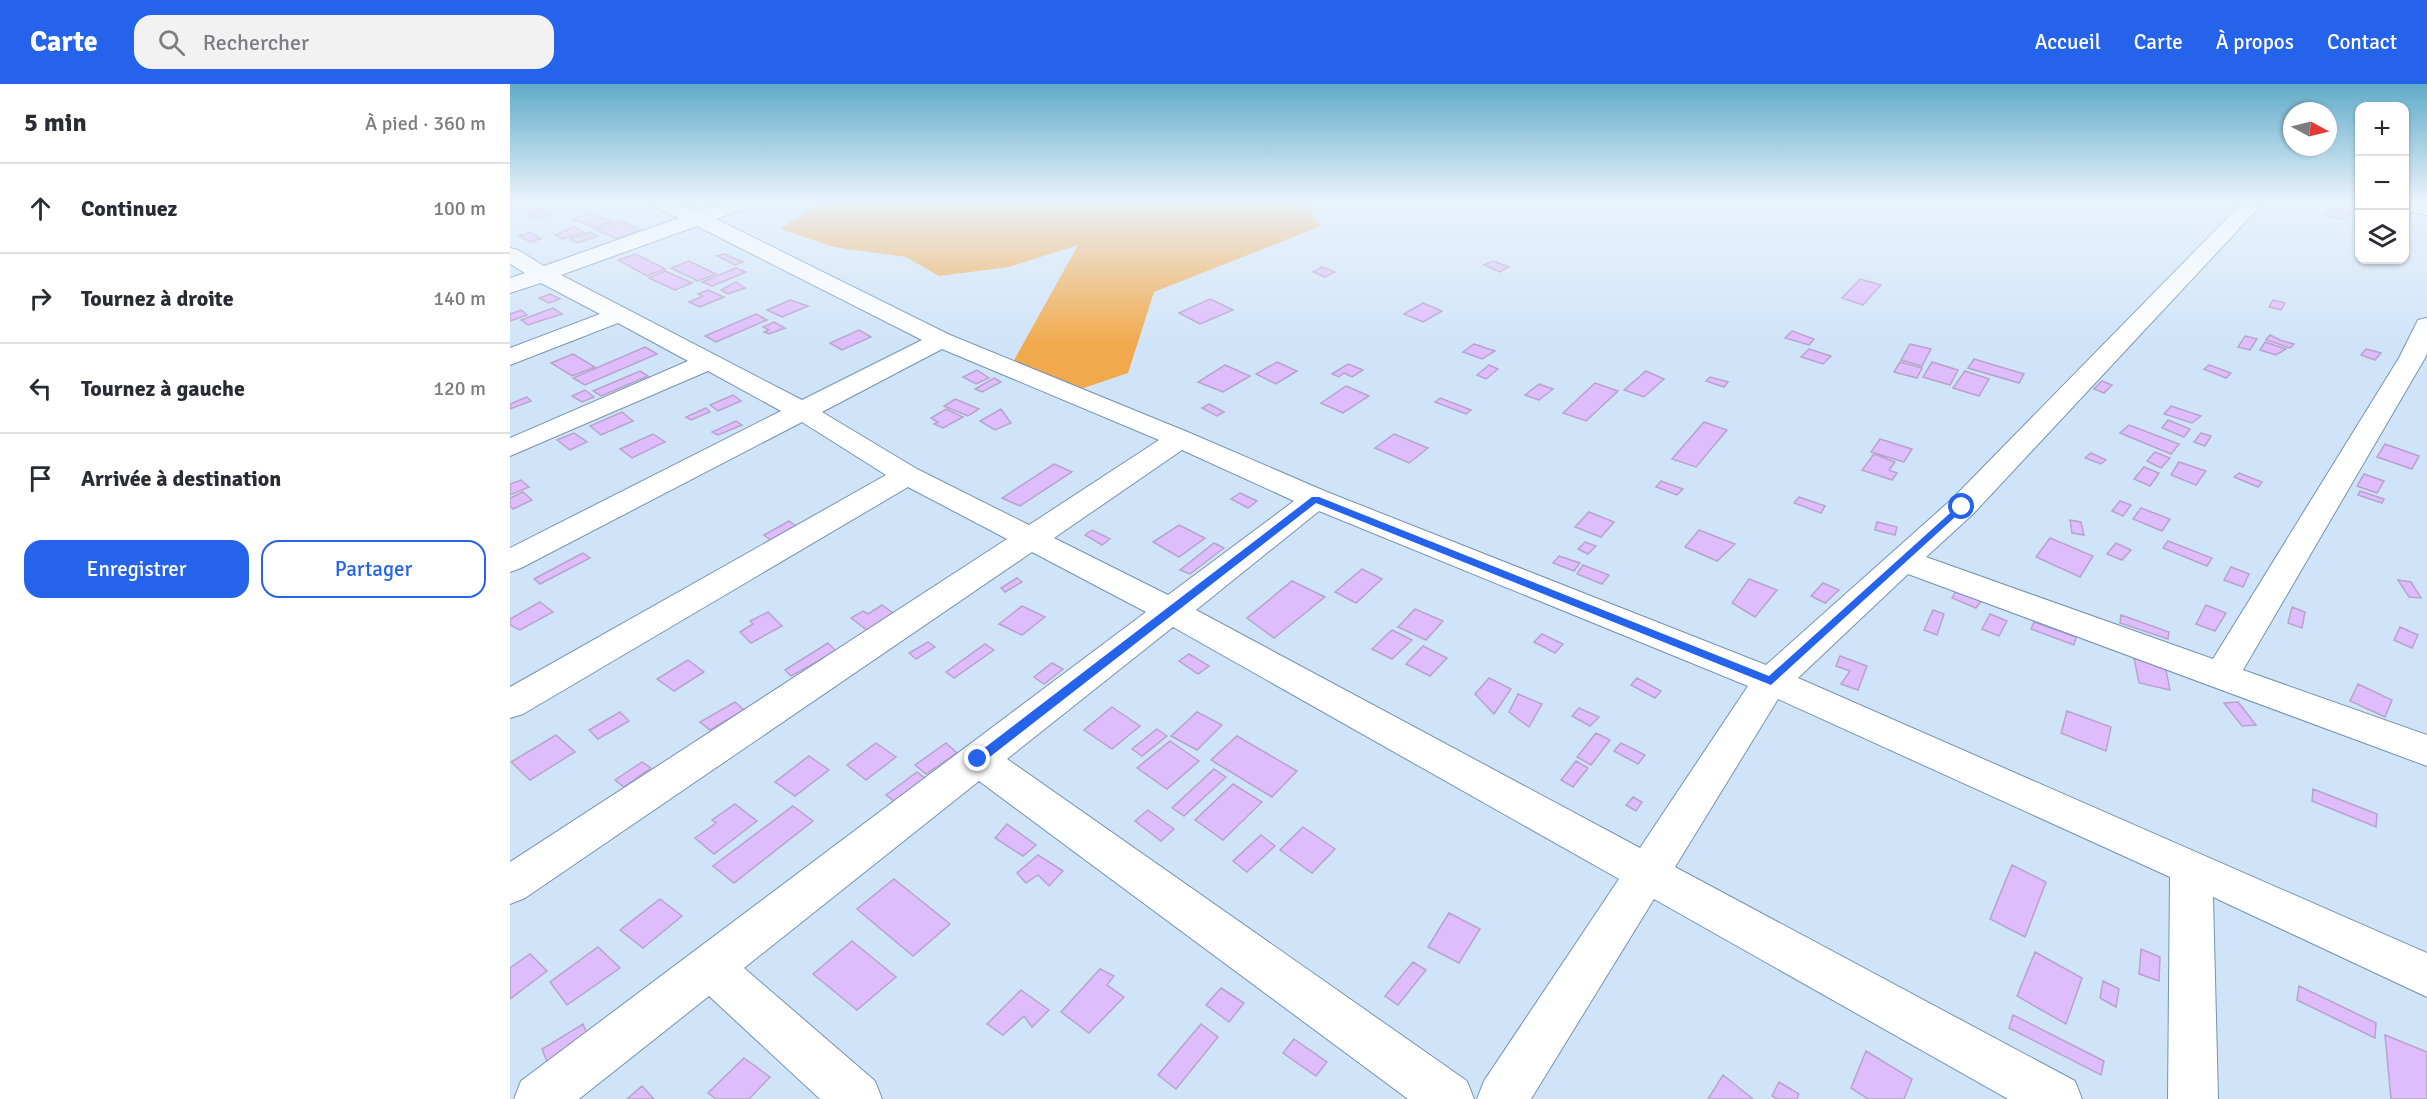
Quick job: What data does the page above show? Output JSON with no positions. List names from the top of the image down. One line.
{"north":"right","page":{"header":"Carte","search":"Rechercher","nav":["Accueil","Carte","À propos","Contact"],"heading":["5 min","À pied · 360 m"],"map_buttons":["+","−"],"list":[["Continuez","100 m"],["Tournez à droite","140 m"],["Tournez à gauche","120 m"],"Arrivée à destination"],"buttons":["Enregistrer","Partager"]}}
